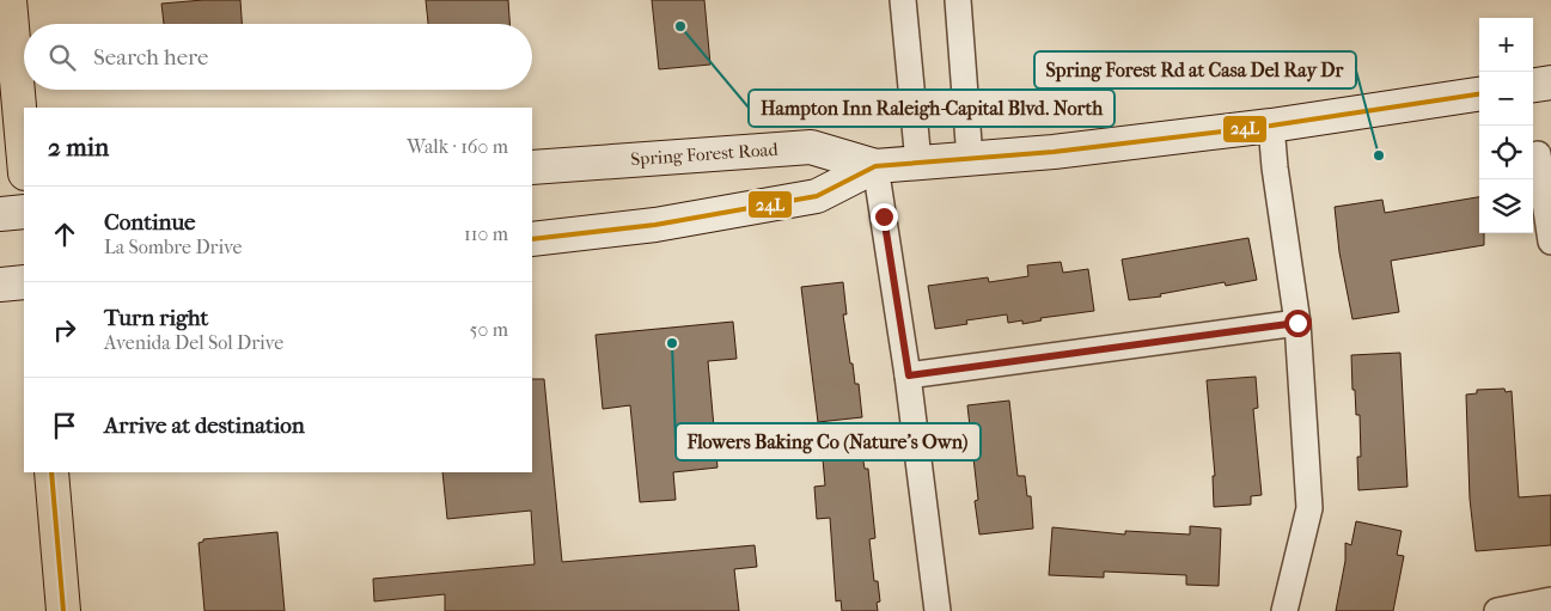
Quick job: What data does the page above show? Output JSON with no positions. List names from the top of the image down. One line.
{"streets":{"main road":["Spring Forest Road"]},"places":["Hampton Inn Raleigh-Capital Blvd. North","Spring Forest Rd at Casa Del Ray Dr","Flowers Baking Co (Nature’s Own)"],"lines":["transit line 24L"],"page":{"map_buttons":["+","−"],"search":"Search here","heading":["2 min","Walk · 160 m"],"list":[["Continue","La Sombre Drive","110 m"],["Turn right","Avenida Del Sol Drive","50 m"],"Arrive at destination"]}}
